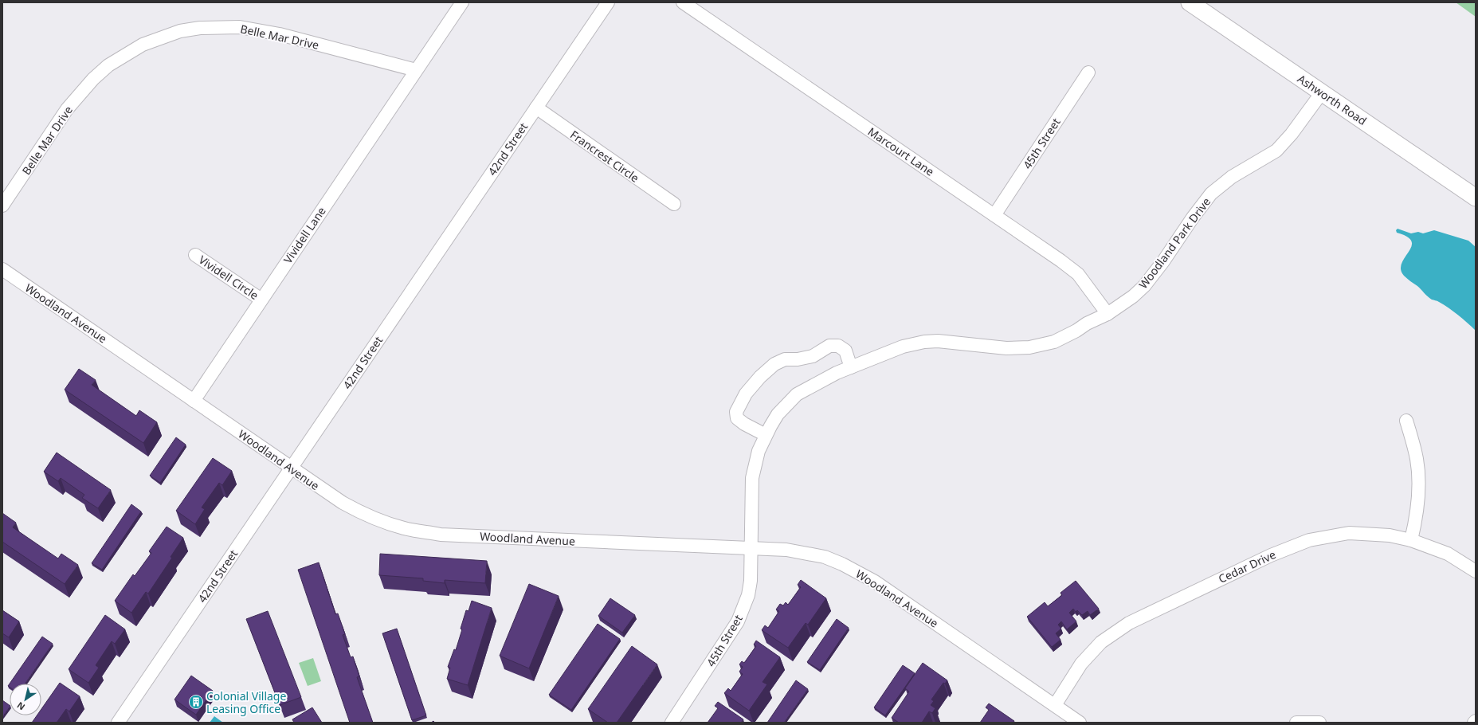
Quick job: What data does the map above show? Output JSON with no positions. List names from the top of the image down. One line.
{"streets":{"main road":["Ashworth Road"],"street":["Belle Mar Drive","45th Street","42nd Street","Marcourt Lane","Francrest Circle","Vividell Lane","Woodland Park Drive","Vividell Circle","Woodland Avenue","Cedar Drive"]},"crossings":[["Belle Mar Drive","Vividell Lane"],["Ashworth Road","Woodland Park Drive"],["45th Street","Marcourt Lane"],["45th Street","Woodland Park Drive"],["45th Street","Woodland Avenue"],["42nd Street","Francrest Circle"],["42nd Street","Woodland Avenue"],["Marcourt Lane","Woodland Park Drive"],["Vividell Lane","Vividell Circle"],["Vividell Lane","Woodland Avenue"],["Woodland Park Drive","Woodland Avenue"],["Woodland Avenue","Cedar Drive"]],"places":{"building":["Colonial Village Leasing Office"]},"north":"bottom left"}
